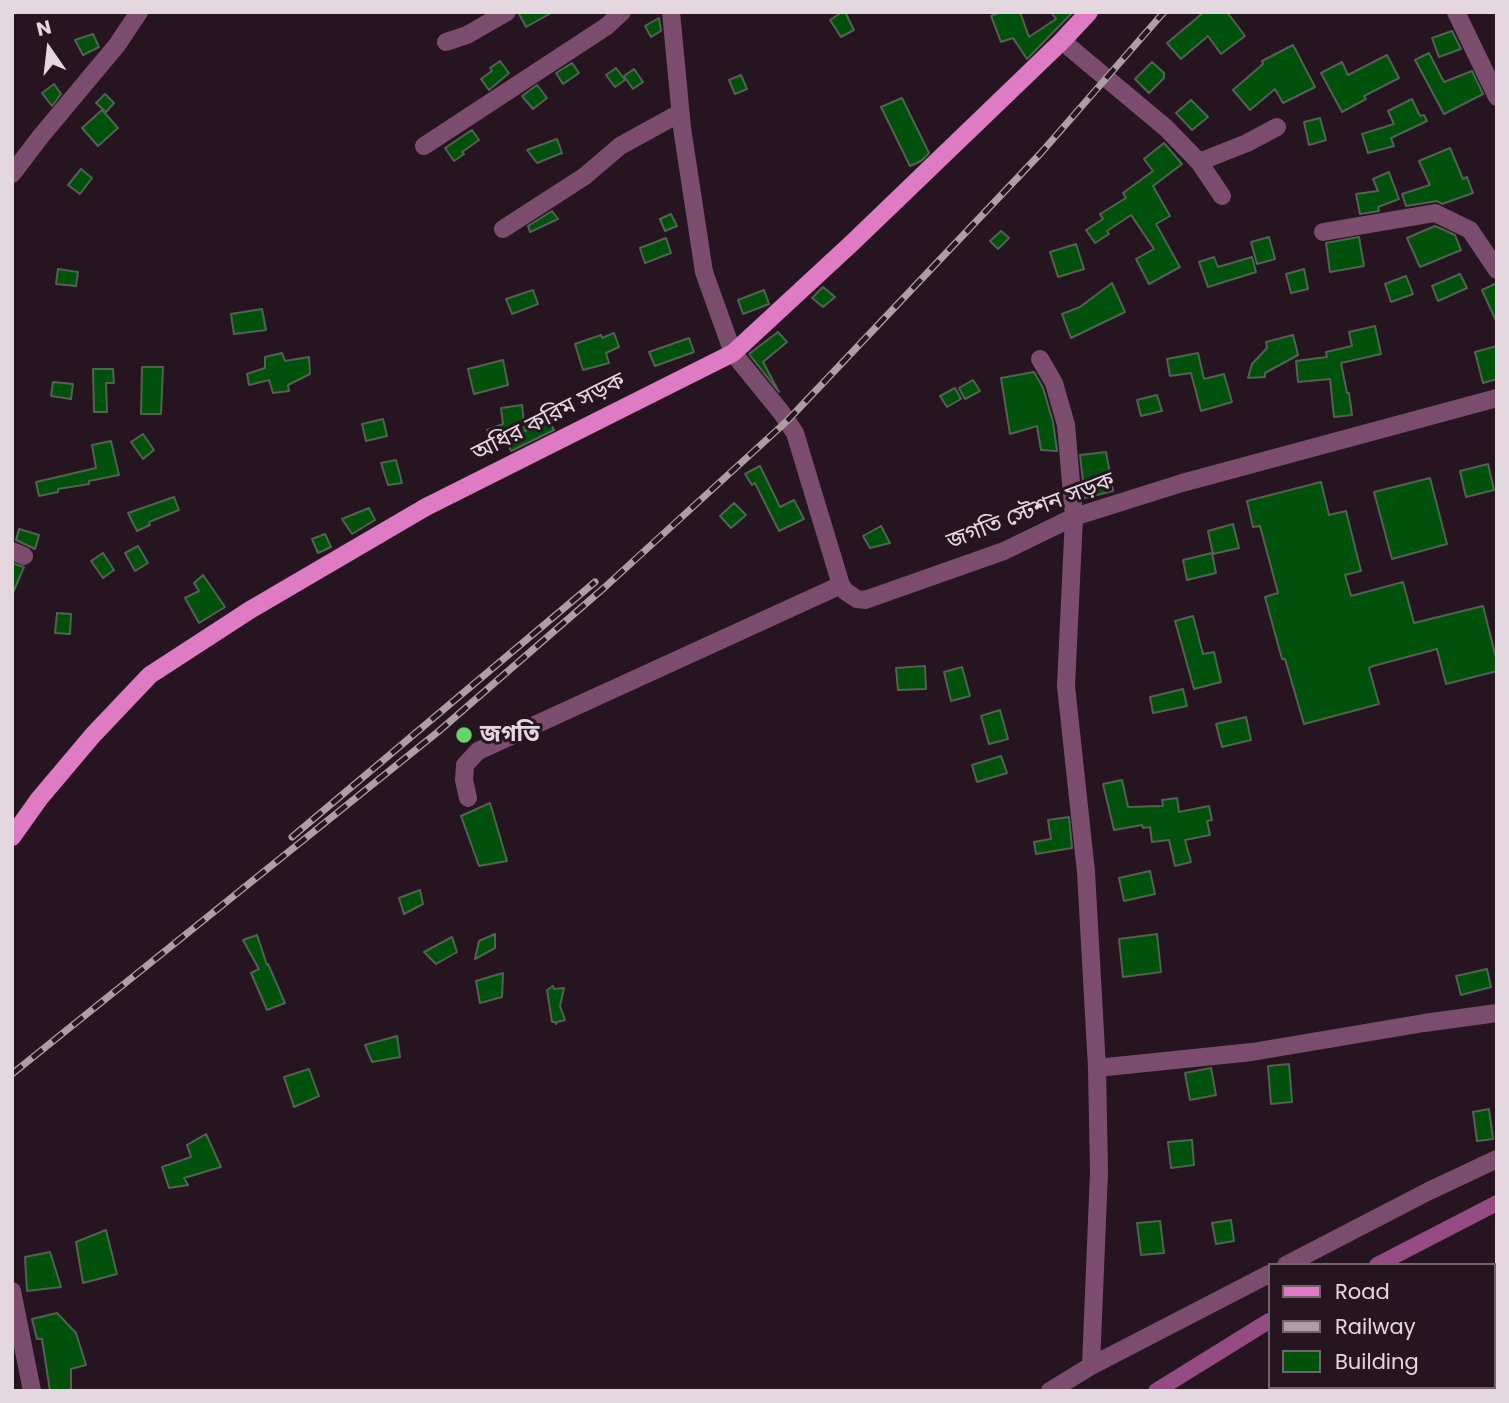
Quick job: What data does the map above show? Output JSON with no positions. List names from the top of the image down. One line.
{"streets":{"main road":["অধির করিম সড়ক"],"street":["জগতি স্টেশন সড়ক"]},"places":["জগতি"],"legend":["Road","Railway","Building"],"north":"top"}
